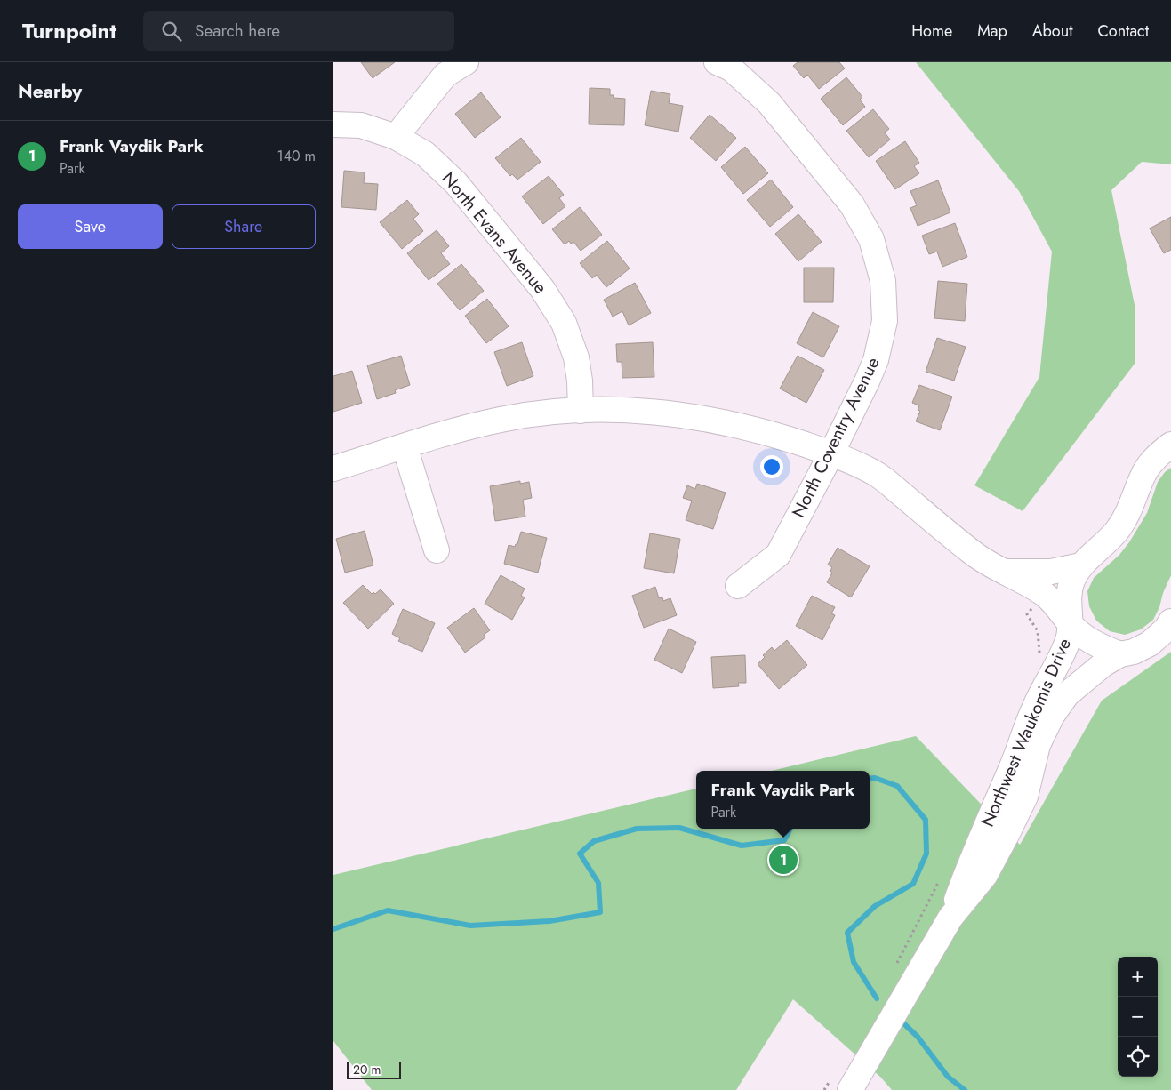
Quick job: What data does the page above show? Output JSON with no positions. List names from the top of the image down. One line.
{"streets":{"street":["North Evans Avenue","North Coventry Avenue","Northwest Waukomis Drive"]},"scale_bar":"20 m","page":{"header":"Turnpoint","search":"Search here","nav":["Home","Map","About","Contact"],"heading":"Nearby","list":[{"mark":"1","name":"Frank Vaydik Park","note":"Park","value":"140 m"}],"buttons":["Save","Share"],"popup":["Frank Vaydik Park","Park"],"pins":"1","map_buttons":["+","−"],"scale":"20 m"}}
